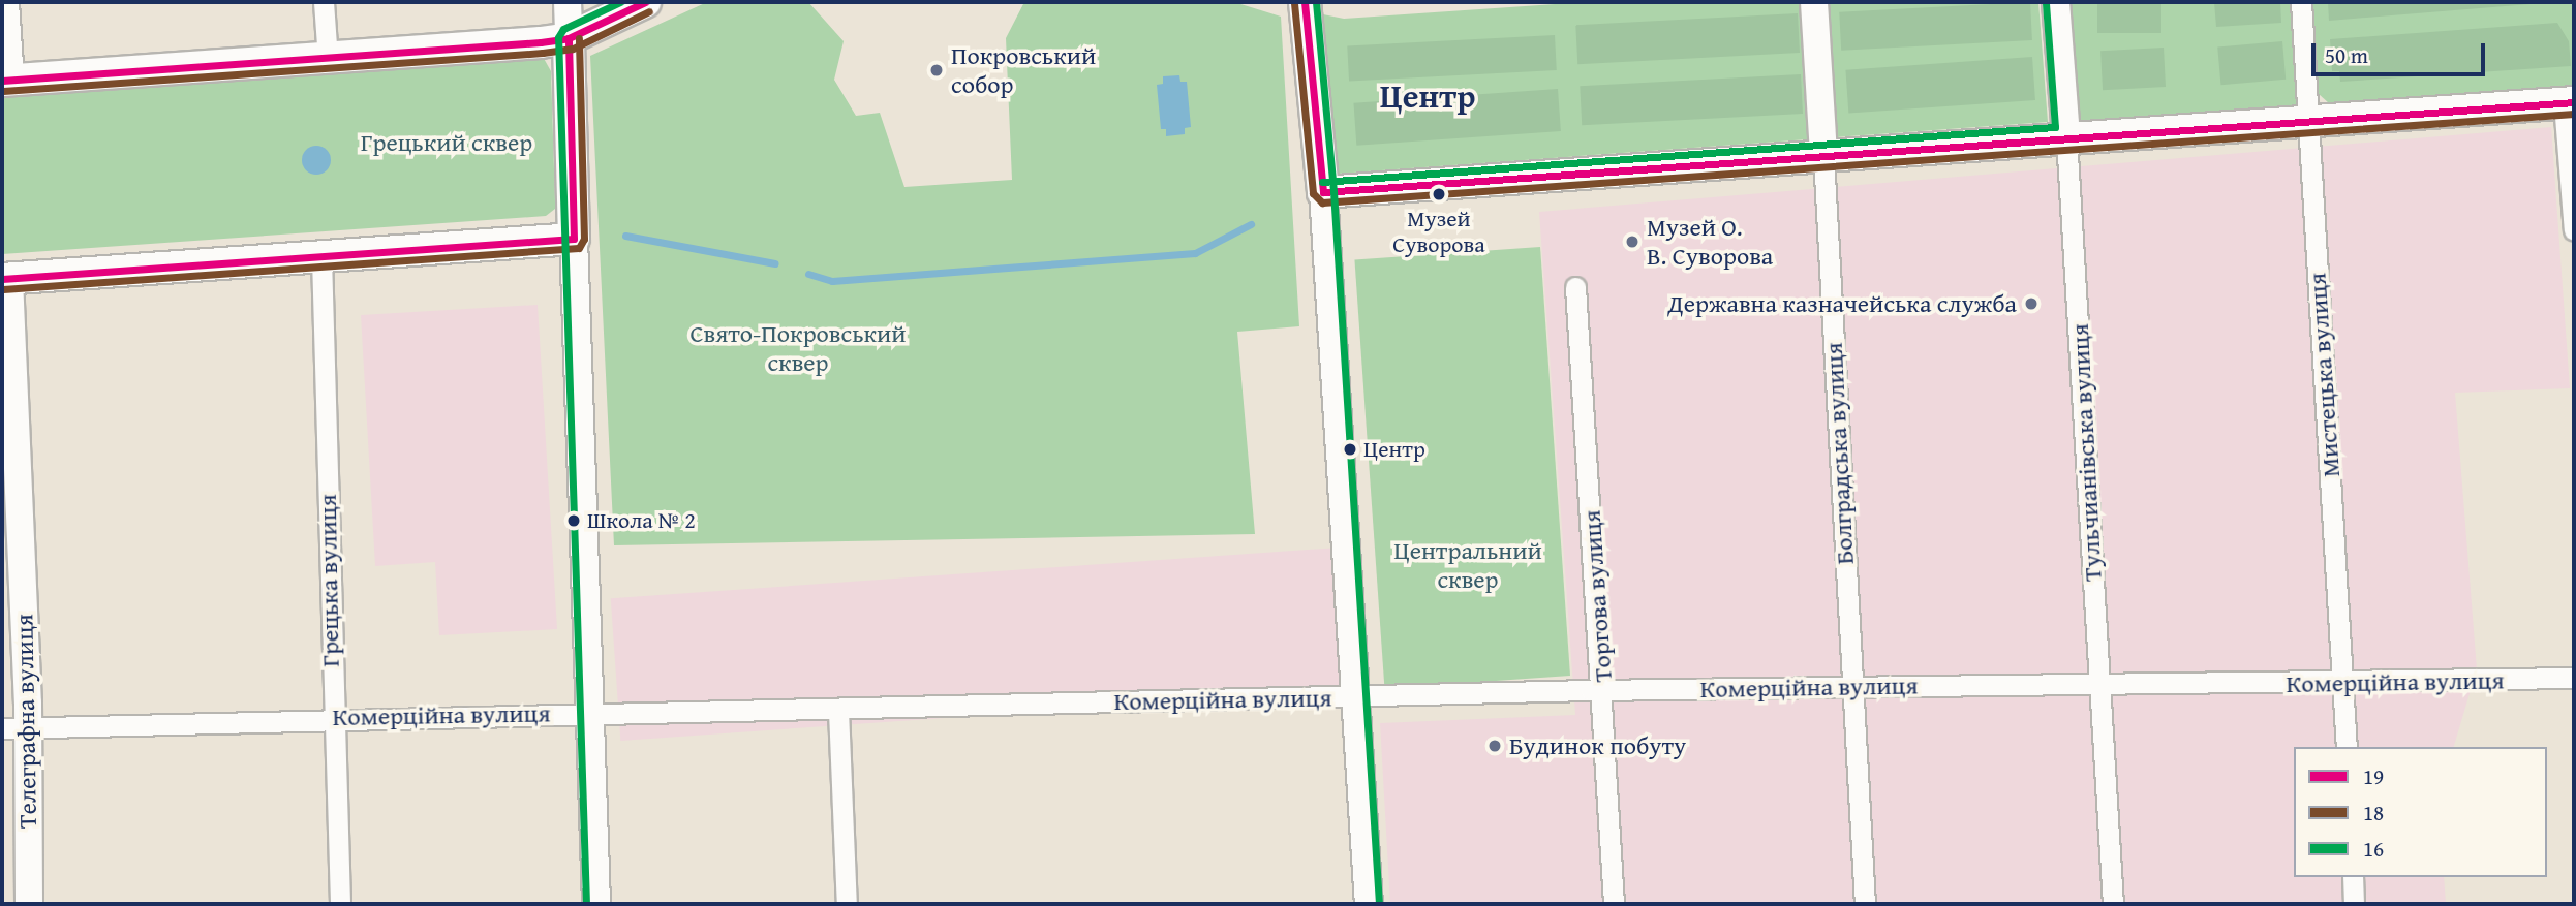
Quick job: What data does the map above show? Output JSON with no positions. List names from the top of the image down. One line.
{"streets":{"main road":["Тульчианівська вулиця","Болградська вулиця","Телеграфна вулиця"],"street":["Мистецька вулиця","Грецька вулиця","Торгова вулиця","Комерційна вулиця"]},"crossings":[["Мистецька вулиця","Комерційна вулиця"],["Тульчианівська вулиця","Комерційна вулиця"],["Болградська вулиця","Комерційна вулиця"],["Грецька вулиця","Комерційна вулиця"],["Торгова вулиця","Комерційна вулиця"],["Комерційна вулиця","Телеграфна вулиця"]],"districts":["Центр"],"parks":["Грецький сквер","Свято-Покровський сквер","Центральний сквер"],"places":["Покровський собор","Музей Суворова","Музей О. В. Суворова","Державна казначейська служба","Центр","Школа № 2","Будинок побуту"],"lines":["transit line 19","transit line 16","transit line 18"],"legend":["19","18","16"],"scale_bar":"50 m"}
